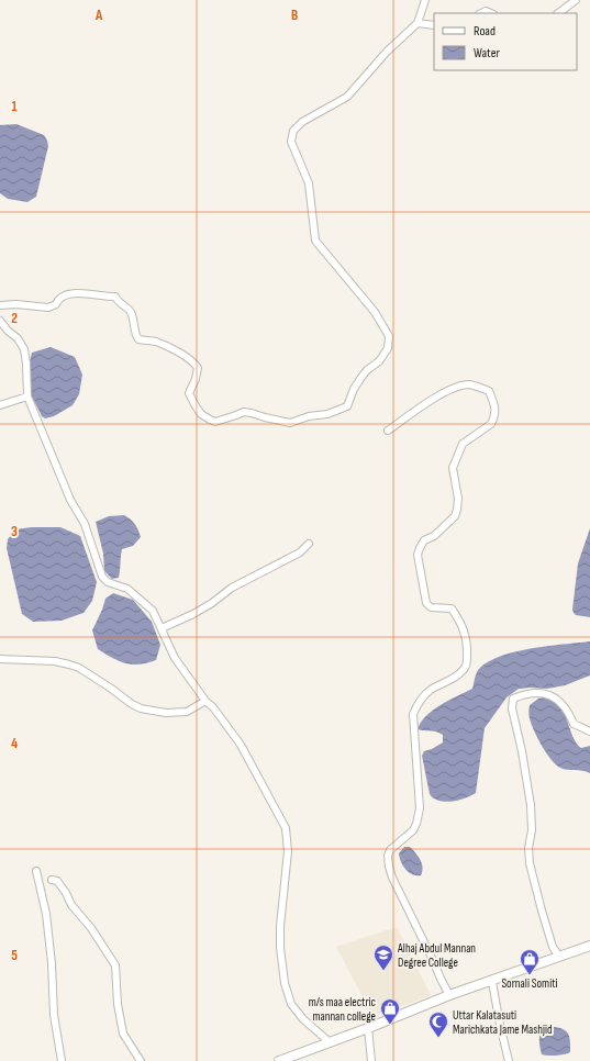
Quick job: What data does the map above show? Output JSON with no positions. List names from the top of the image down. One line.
{"places":{"school or university":["Alhaj Abdul Mannan Degree College"],"shop":["Sornali Somiti","m/s maa electric mannan college"],"mosque":["Uttar Kalatasuti Marichkata Jame Mashjid"]},"legend":["Road","Water"],"grid":{"columns":["A","B"],"rows":["1","2","3","4","5"]}}
